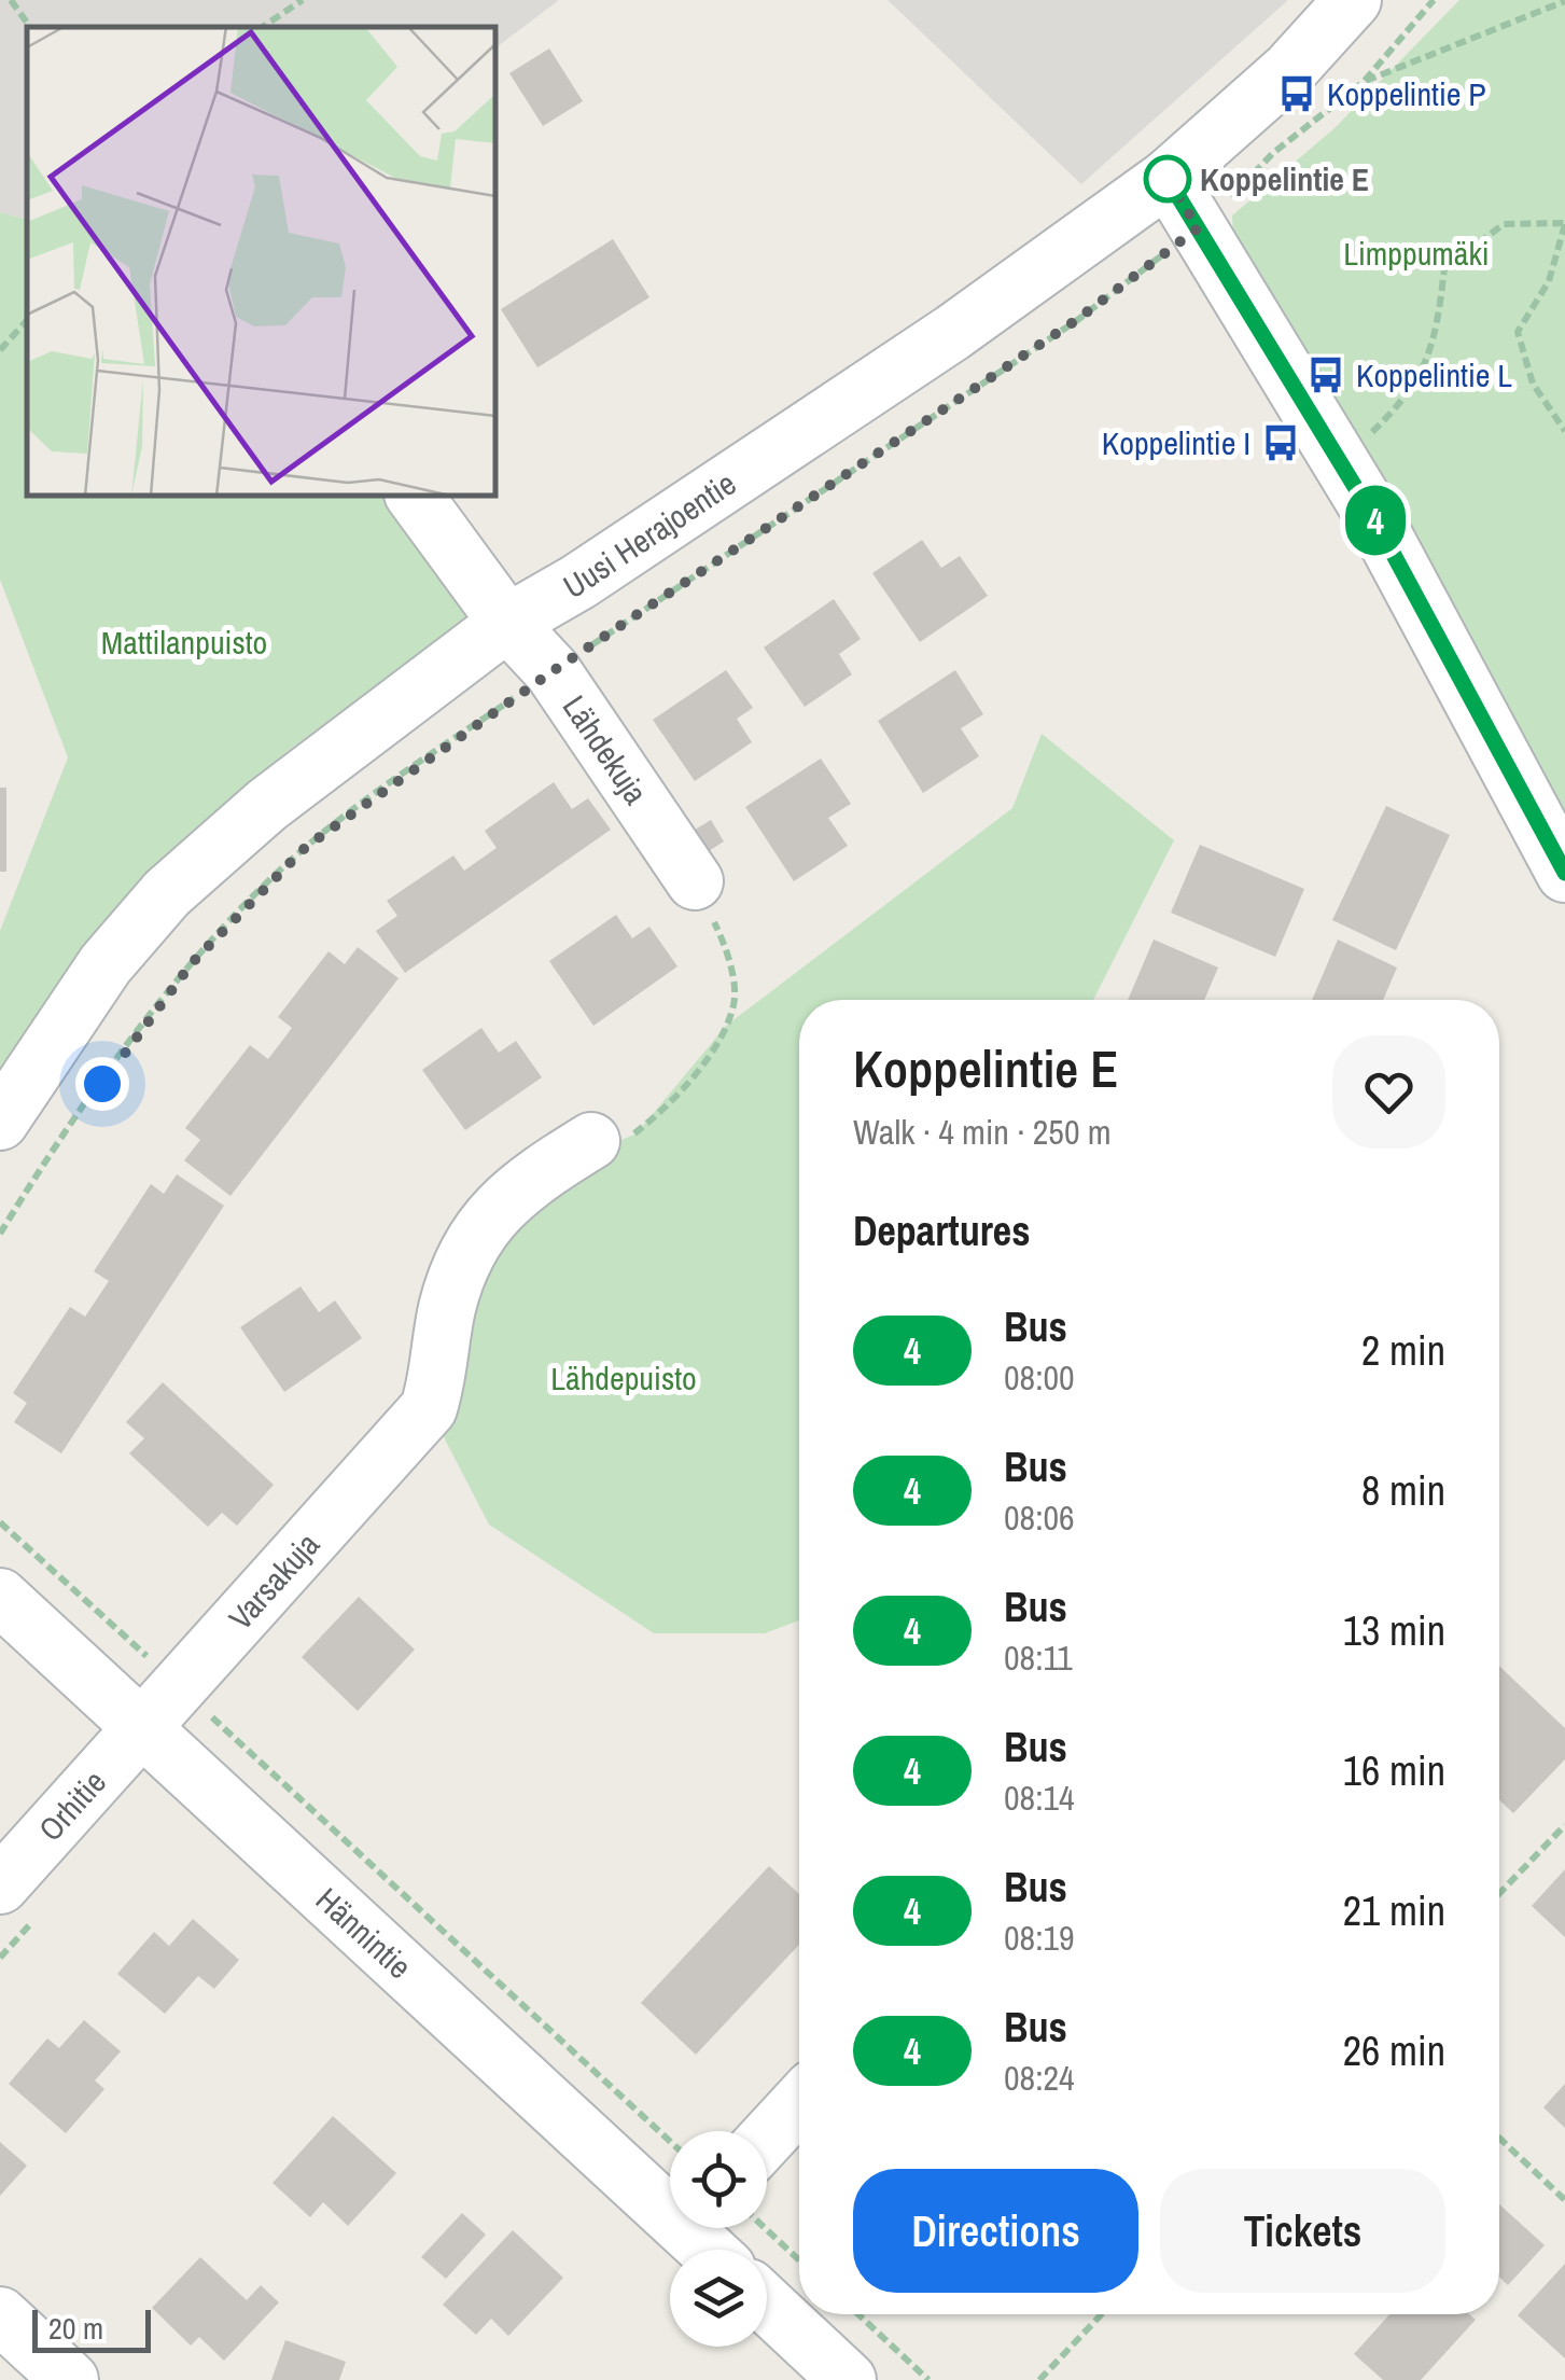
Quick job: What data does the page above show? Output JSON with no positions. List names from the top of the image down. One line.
{"streets":{"street":["Uusi Herajoentie","Lähdekuja","Varsakuja","Orhitie","Hännintie"]},"crossings":[["Uusi Herajoentie","Lähdekuja"],["Varsakuja","Orhitie"],["Varsakuja","Hännintie"],["Orhitie","Hännintie"]],"parks":["Limppumäki","Mattilanpuisto","Lähdepuisto"],"places":{"bus stop":["Koppelintie P","Koppelintie L","Koppelintie I"],"other":["Koppelintie E"]},"lines":["bus line 4"],"scale_bar":"20 m","page":{"on_map":"4","heading":[["Koppelintie E","Walk · 4 min · 250 m"],"Departures"],"list":[{"mark":"4","name":"Bus","note":"08:00","value":"2 min"},{"mark":"4","name":"Bus","note":"08:06","value":"8 min"},{"mark":"4","name":"Bus","note":"08:11","value":"13 min"},{"mark":"4","name":"Bus","note":"08:14","value":"16 min"},{"mark":"4","name":"Bus","note":"08:19","value":"21 min"},{"mark":"4","name":"Bus","note":"08:24","value":"26 min"}],"buttons":["Directions","Tickets"],"scale":"20 m"}}
